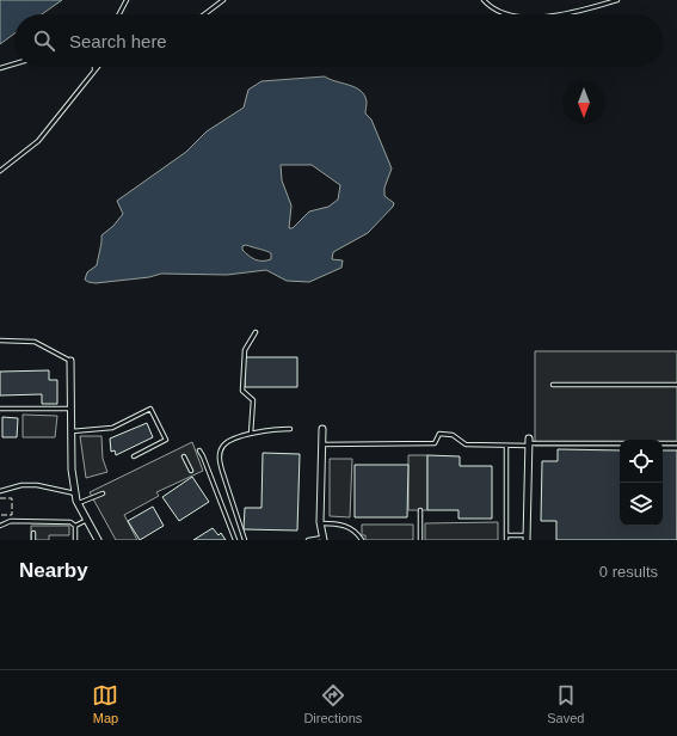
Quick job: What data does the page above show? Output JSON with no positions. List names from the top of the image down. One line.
{"north":"bottom","page":{"search":"Search here","heading":["Nearby","0 results"],"nav":["Map","Directions","Saved"]}}
